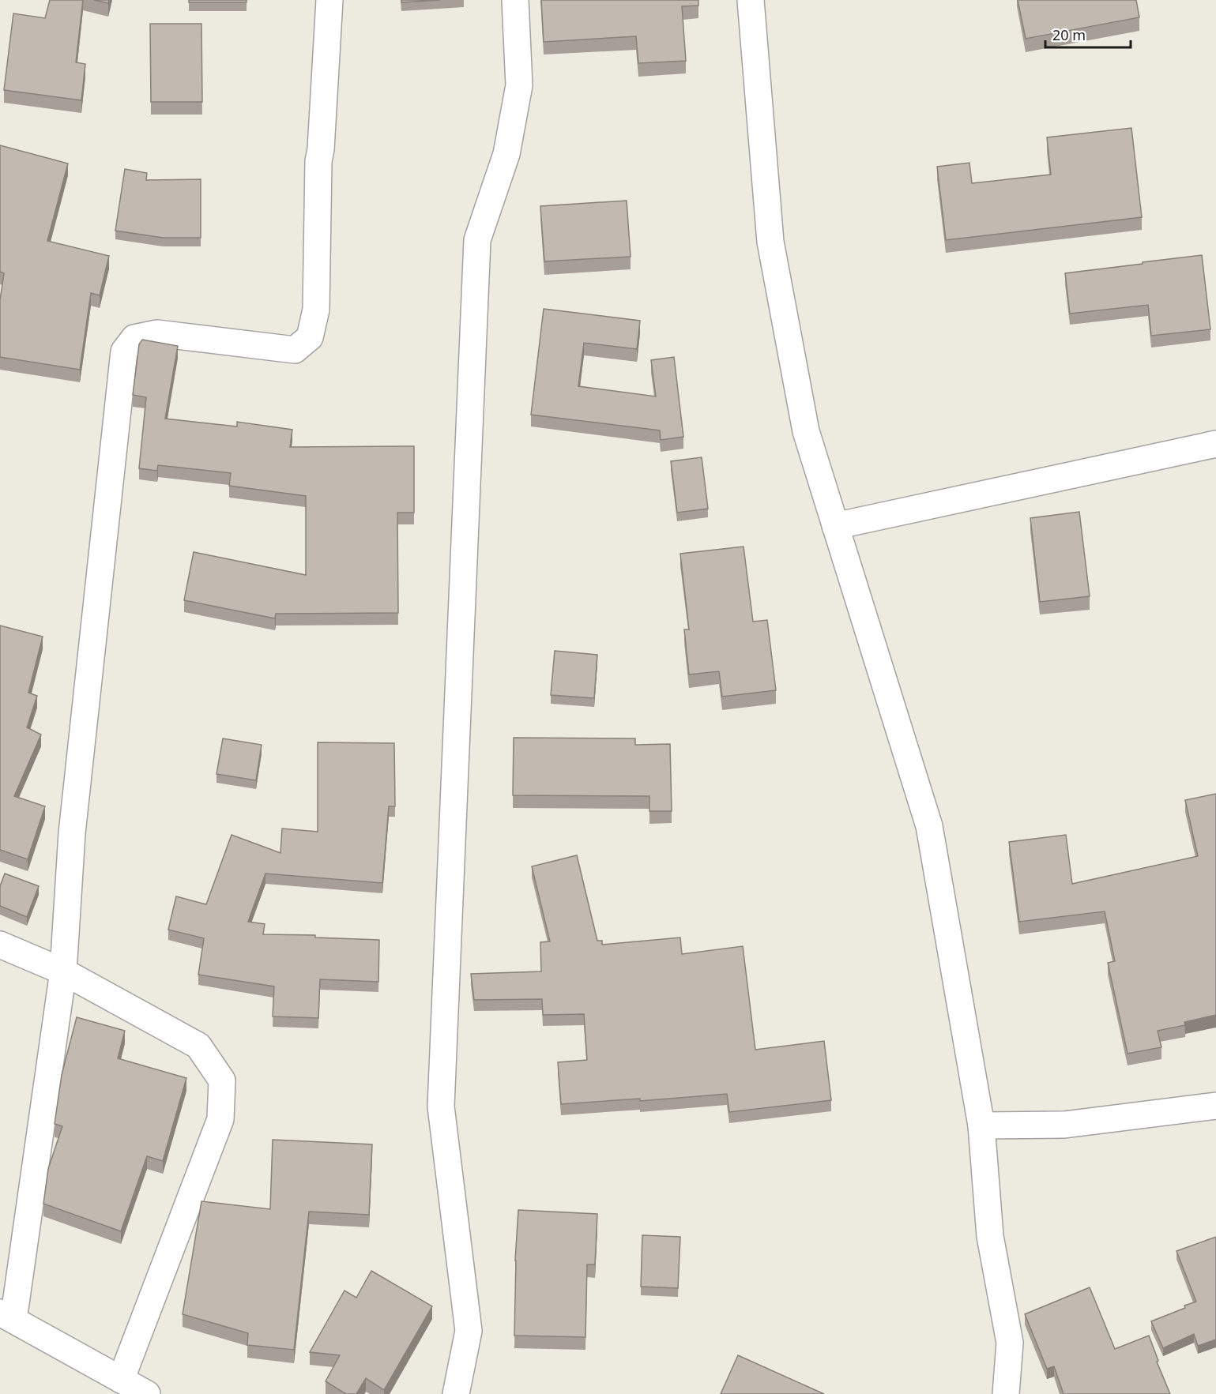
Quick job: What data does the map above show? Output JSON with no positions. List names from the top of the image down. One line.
{"scale_bar":"20 m"}
